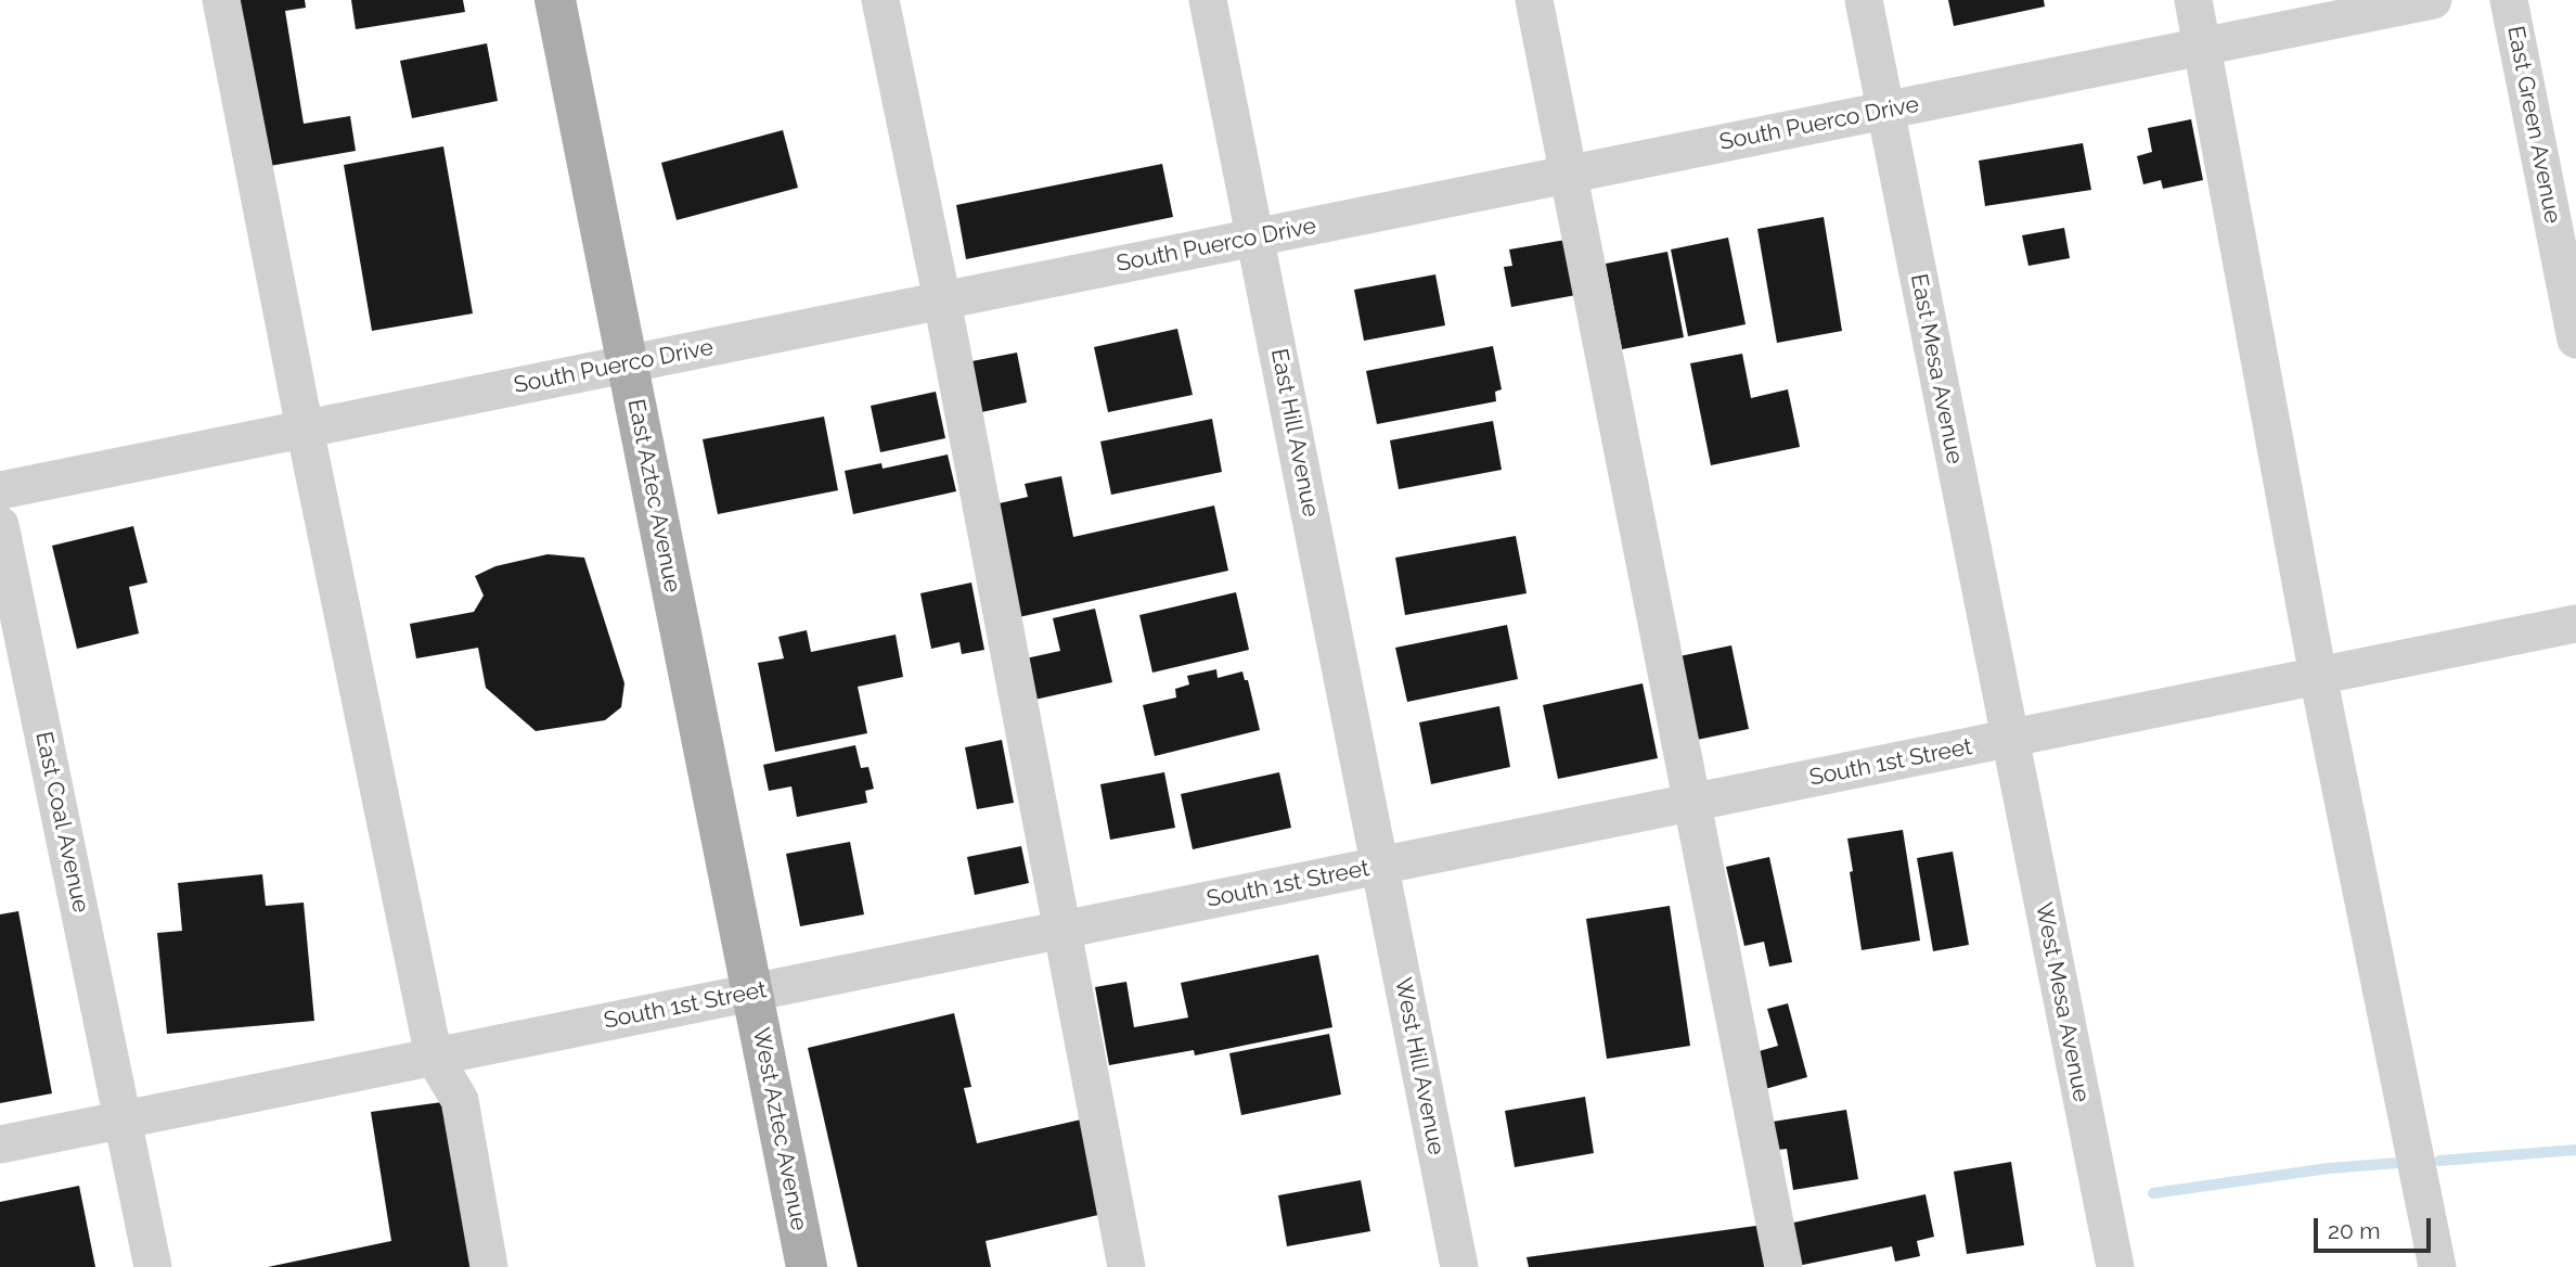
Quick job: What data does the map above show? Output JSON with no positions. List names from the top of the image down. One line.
{"streets":{"main road":["East Aztec Avenue","West Aztec Avenue"],"street":["South Puerco Drive","East Green Avenue","East Mesa Avenue","East Hill Avenue","South 1st Street","East Coal Avenue","West Mesa Avenue","West Hill Avenue"]},"crossings":[["South Puerco Drive","East Mesa Avenue"],["South Puerco Drive","East Hill Avenue"],["South Puerco Drive","East Aztec Avenue"],["East Mesa Avenue","South 1st Street"],["East Mesa Avenue","West Mesa Avenue"],["East Hill Avenue","South 1st Street"],["East Hill Avenue","West Hill Avenue"],["East Aztec Avenue","South 1st Street"],["East Aztec Avenue","West Aztec Avenue"],["South 1st Street","East Coal Avenue"],["South 1st Street","West Mesa Avenue"],["South 1st Street","West Hill Avenue"],["South 1st Street","West Aztec Avenue"]],"scale_bar":"20 m"}
